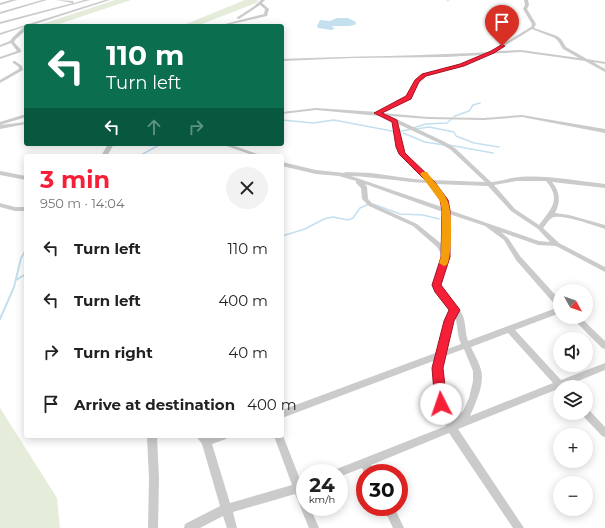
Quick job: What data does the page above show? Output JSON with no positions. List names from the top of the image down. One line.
{"north":"bottom right","page":{"turn":["110 m","Turn left"],"heading":["3 min","950 m · 14:04"],"list":[{"name":"Turn left","value":"110 m"},{"name":"Turn left","value":"400 m"},{"name":"Turn right","value":"40 m"},{"name":"Arrive at destination","value":"400 m"}],"map_buttons":["+","−"],"speed":"24 km/h","limit":"30"}}
